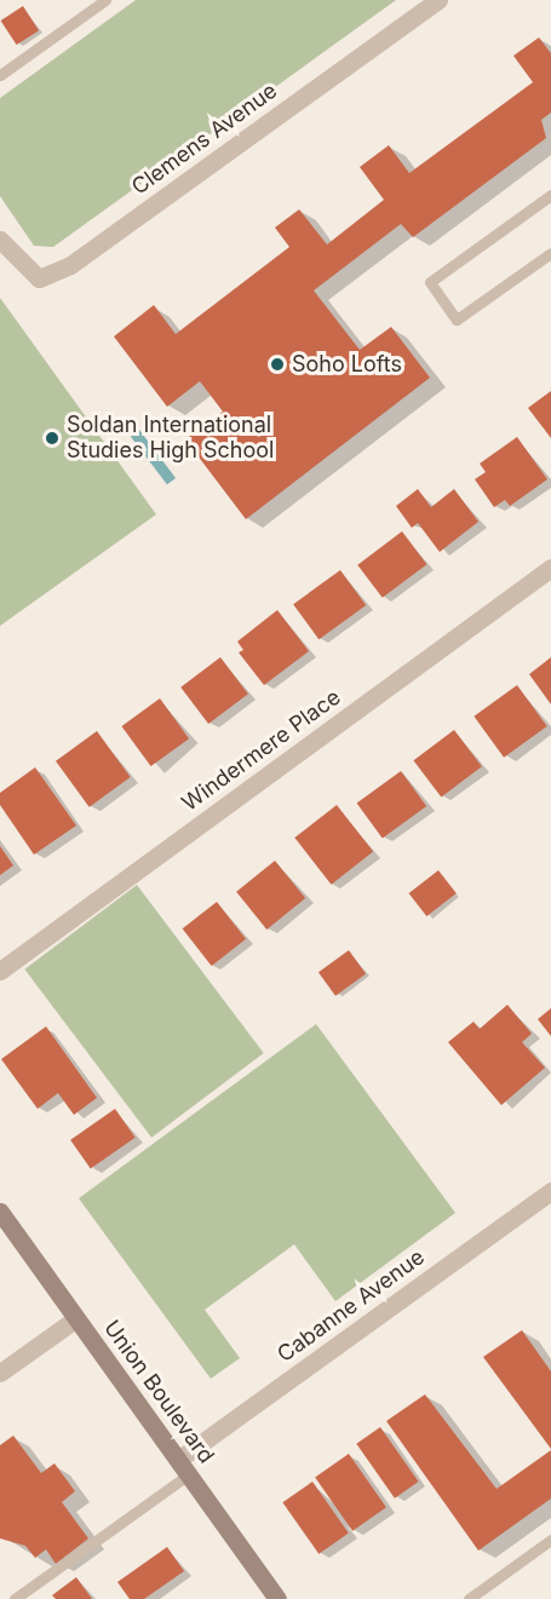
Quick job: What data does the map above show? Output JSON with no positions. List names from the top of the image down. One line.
{"streets":{"main road":["Union Boulevard"],"street":["Clemens Avenue","Windermere Place","Cabanne Avenue"]},"crossings":[["Cabanne Avenue","Union Boulevard"]],"places":["Soho Lofts","Soldan International Studies High School"]}
